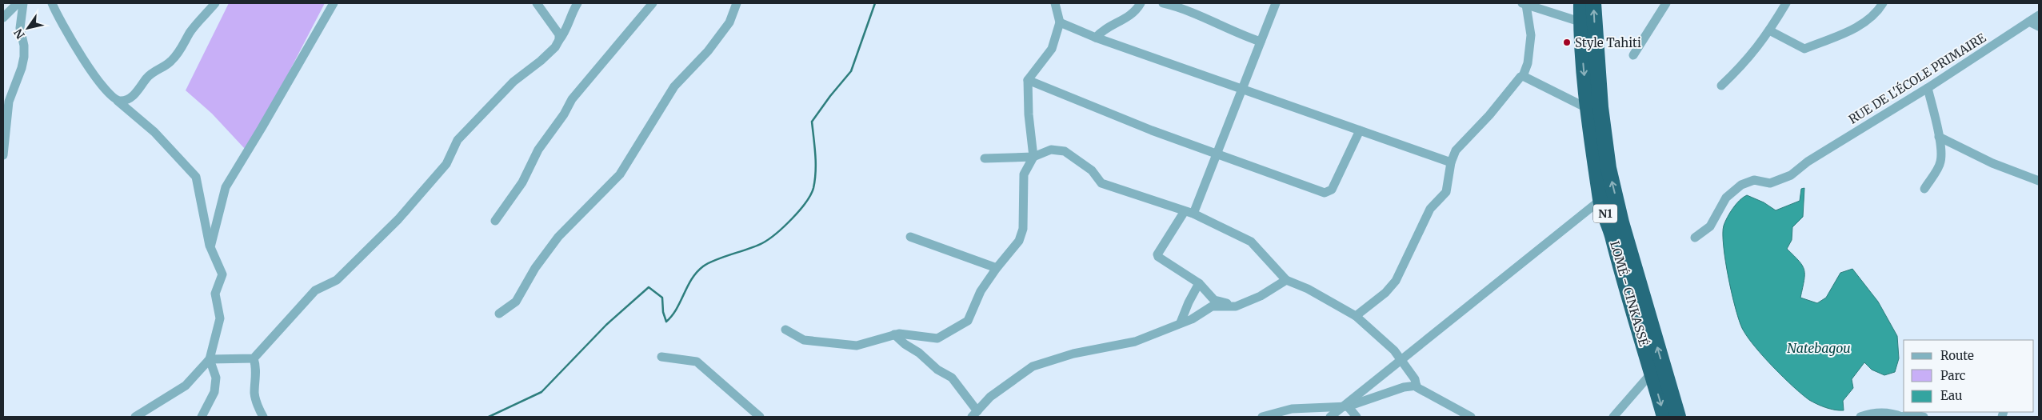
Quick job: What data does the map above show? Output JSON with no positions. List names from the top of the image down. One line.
{"streets":{"highway":["N1","LOMÉ - CINKASSÉ"],"street":["RUE DE L'ÉCOLE PRIMAIRE"]},"water":["Natebagou"],"places":["Style Tahiti"],"legend":["Route","Parc","Eau"],"north":"bottom left"}
